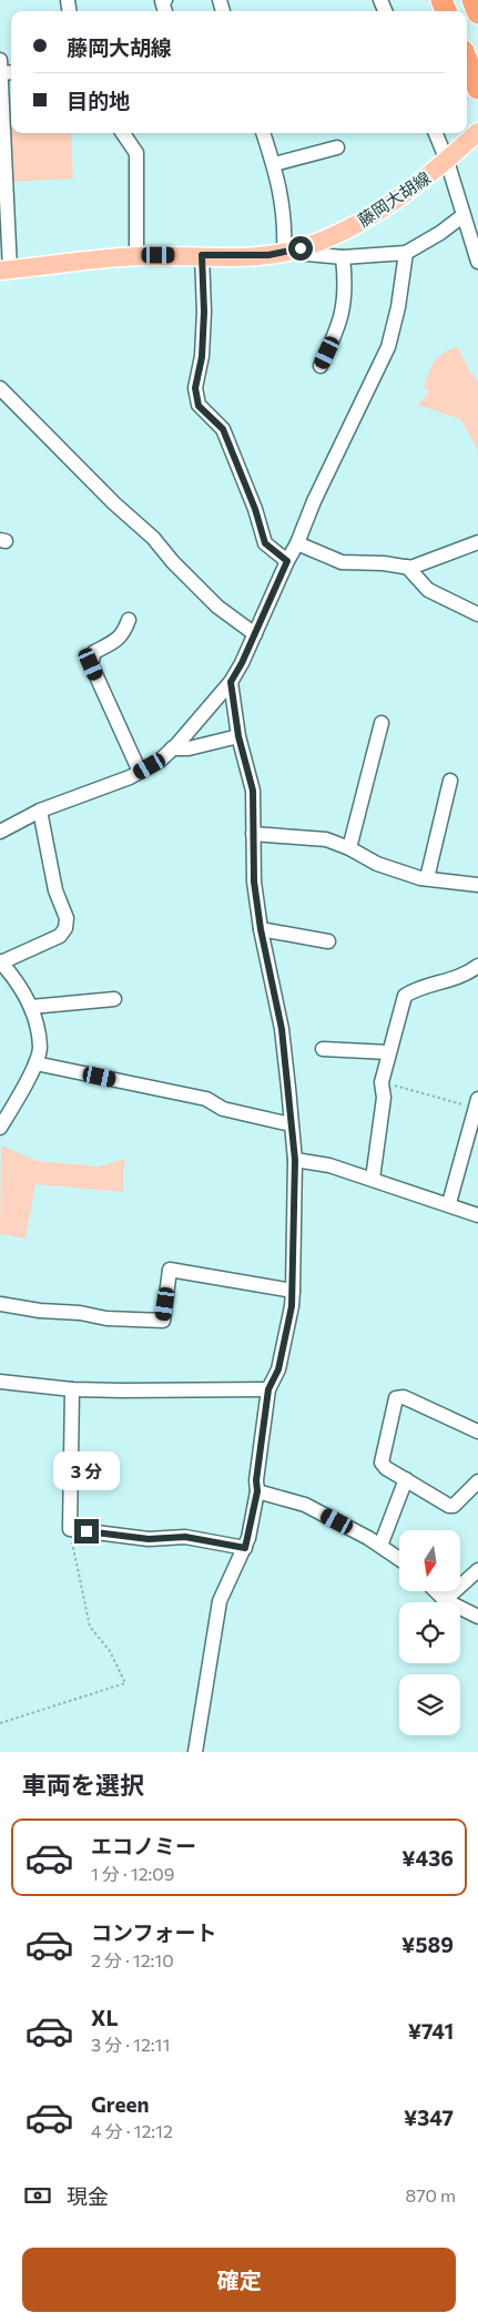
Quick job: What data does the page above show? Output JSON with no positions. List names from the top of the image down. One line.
{"streets":{"main road":["藤岡大胡線"]},"north":"bottom","page":{"banner":["藤岡大胡線","目的地"],"bubble":"3 分","heading":"車両を選択","list":[{"name":"エコノミー","note":"1 分 · 12:09","value":"¥436"},{"name":"コンフォート","note":"2 分 · 12:10","value":"¥589"},{"name":"XL","note":"3 分 · 12:11","value":"¥741"},{"name":"Green","note":"4 分 · 12:12","value":"¥347"}],"pay":["現金","870 m"],"buttons":"確定"}}
